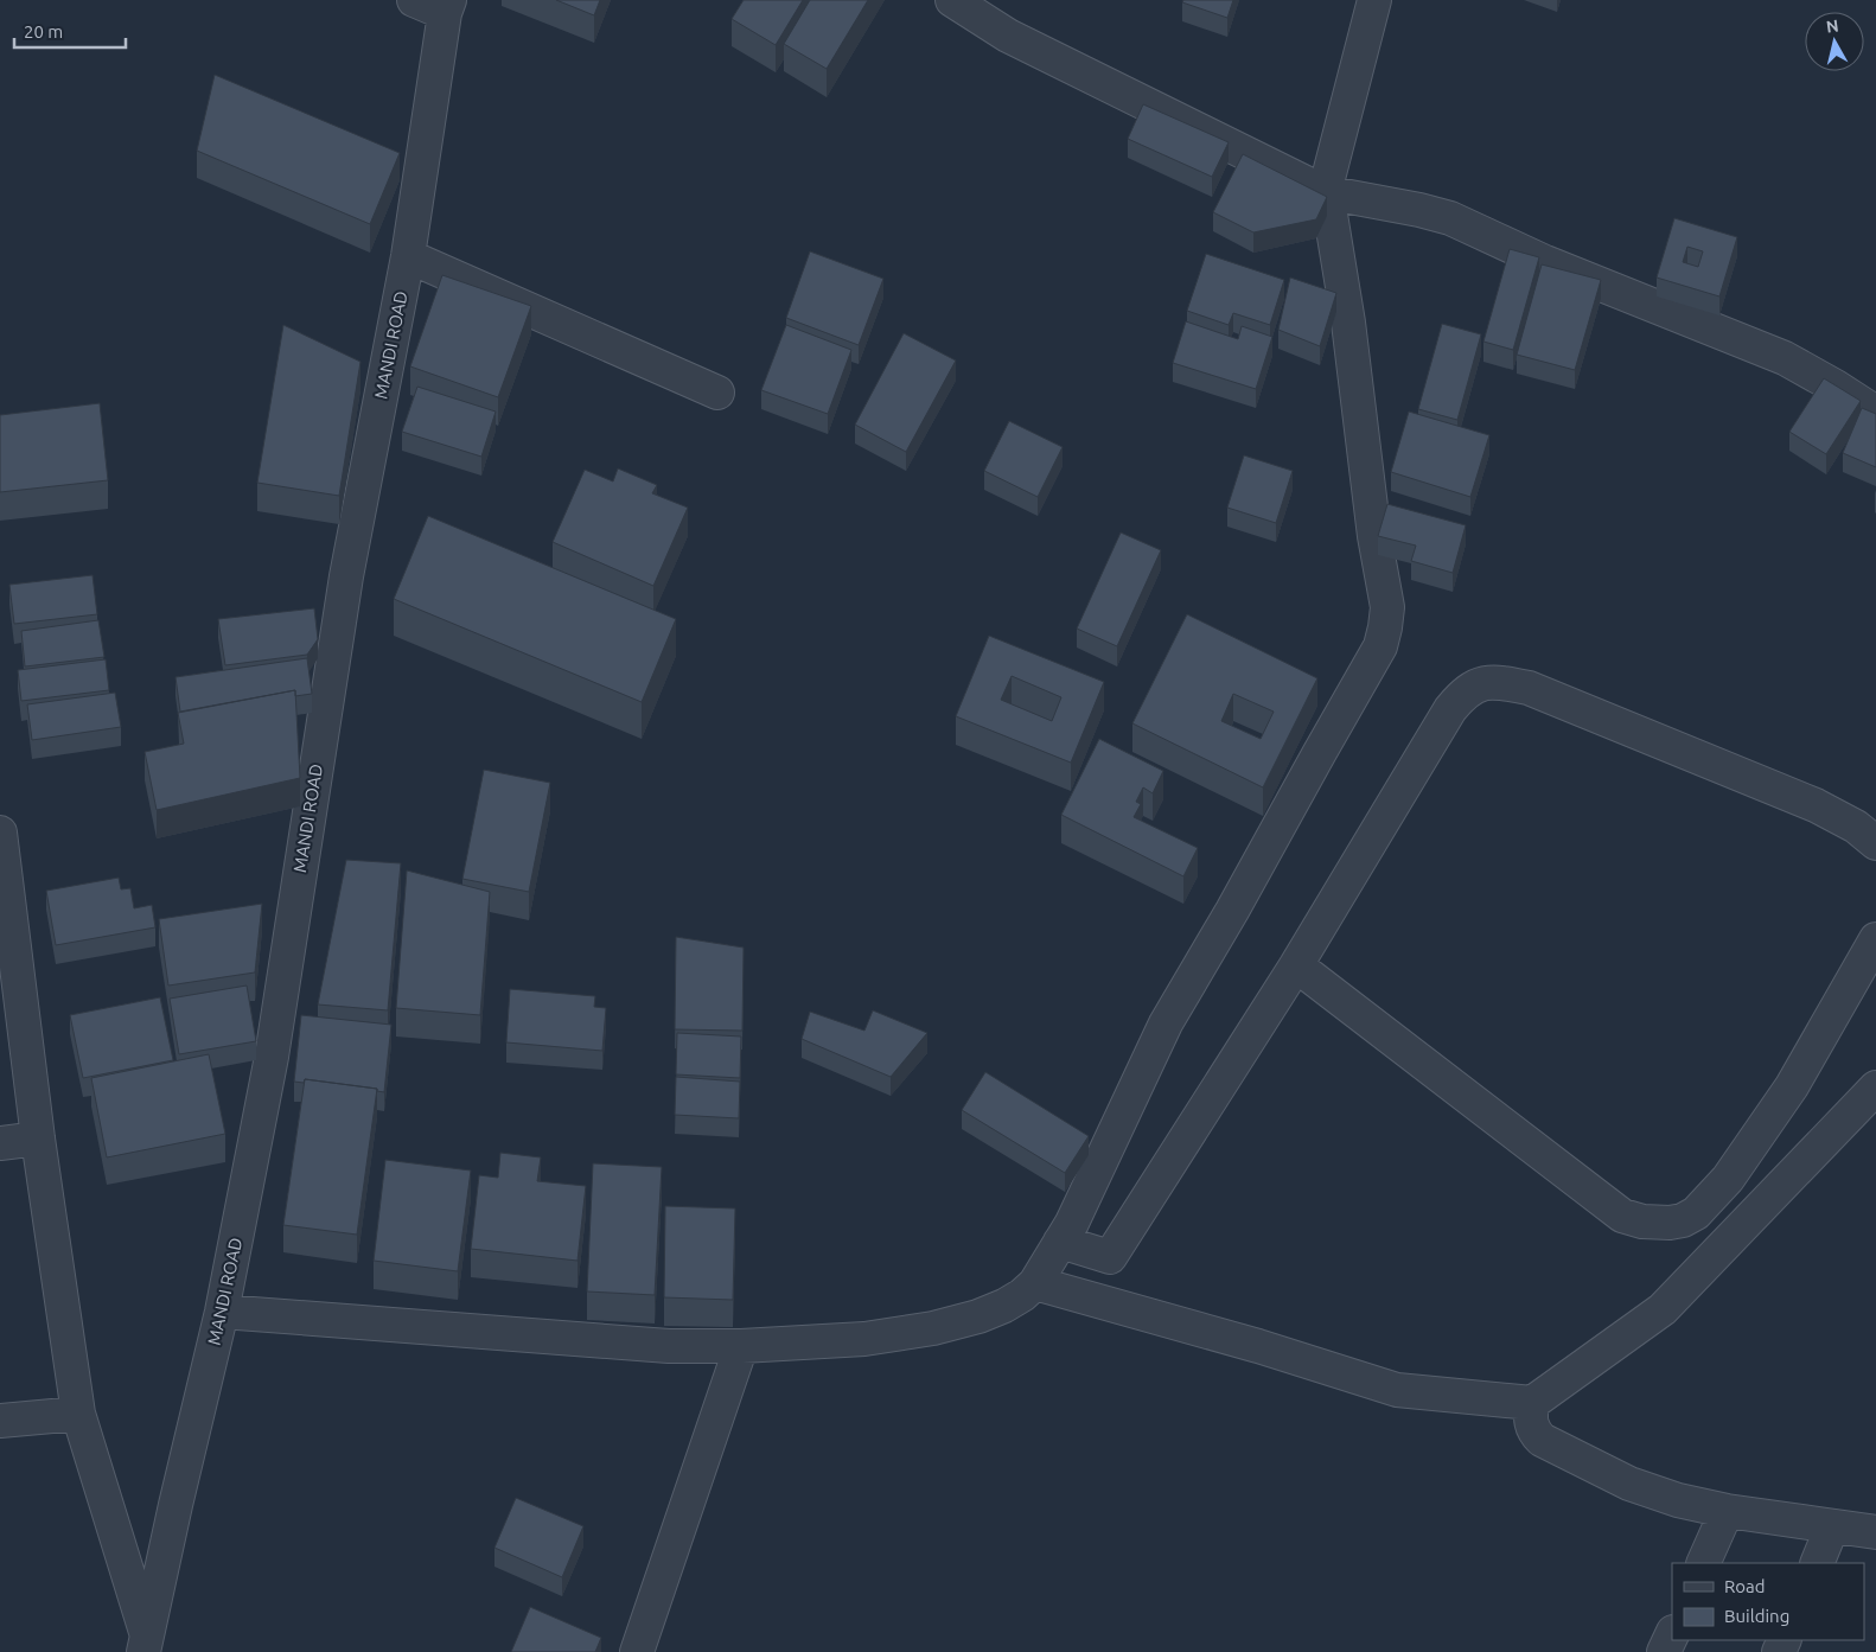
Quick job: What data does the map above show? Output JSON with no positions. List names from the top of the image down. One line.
{"streets":{"street":["MANDI ROAD"]},"legend":["Road","Building"],"scale_bar":"20 m","north":"top"}
